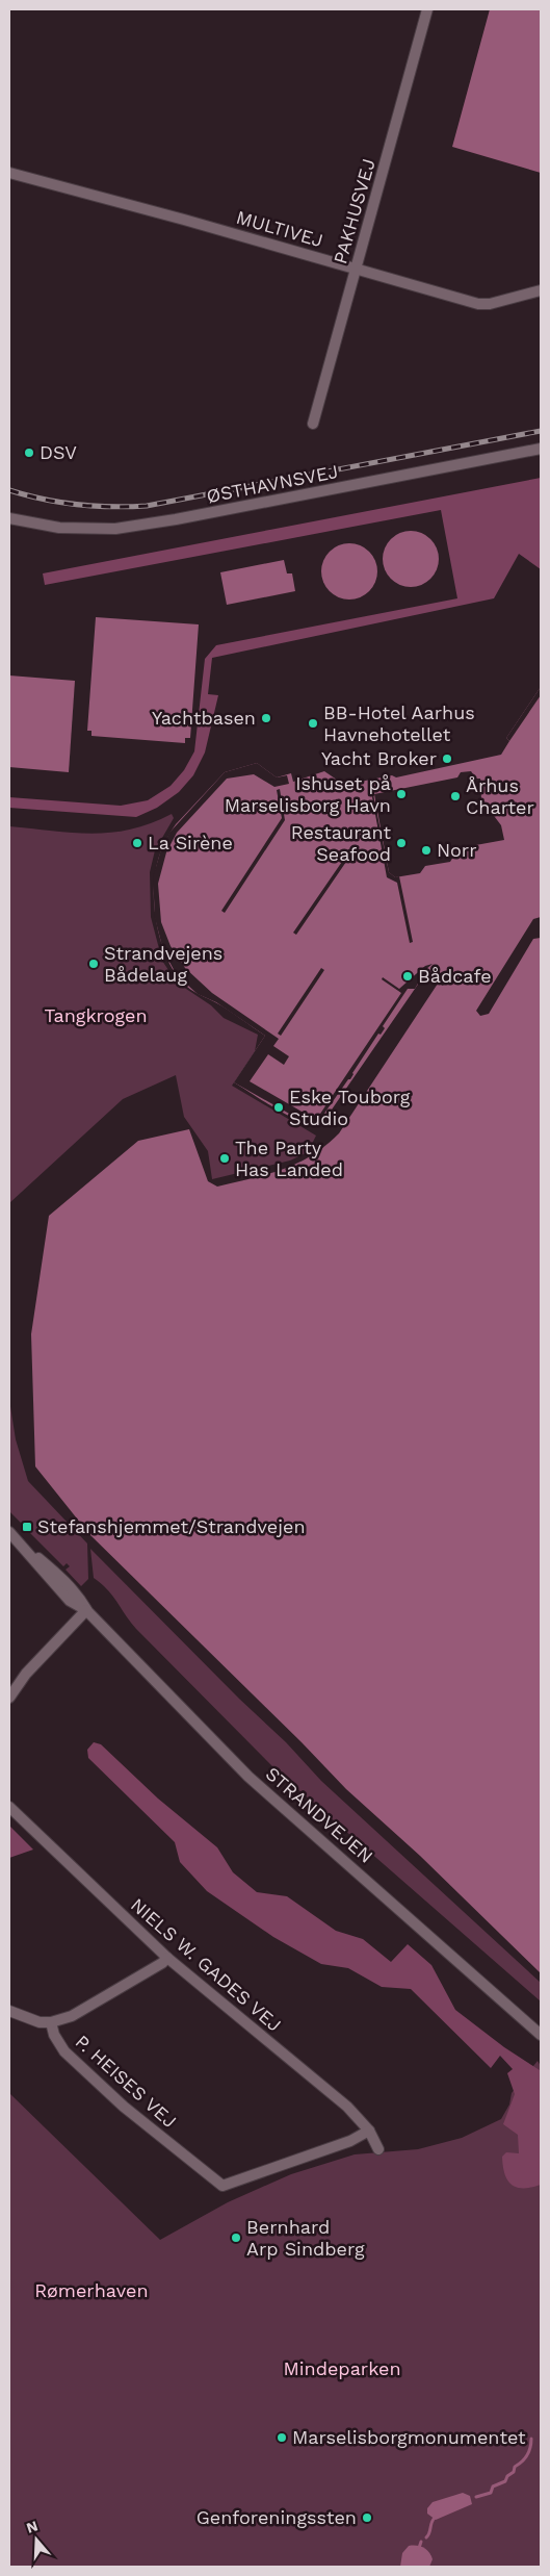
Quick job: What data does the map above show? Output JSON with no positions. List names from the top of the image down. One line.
{"streets":{"street":["PAKHUSVEJ","MULTIVEJ","ØSTHAVNSVEJ","STRANDVEJEN","NIELS W. GADES VEJ","P. HEISES VEJ"]},"crossings":[["PAKHUSVEJ","MULTIVEJ"],["NIELS W. GADES VEJ","P. HEISES VEJ"]],"parks":["Tangkrogen","Rømerhaven","Mindeparken"],"places":{"other":["DSV","Yachtbasen","BB-Hotel Aarhus Havnehotellet","Yacht Broker","Ishuset på Marselisborg Havn","Århus Charter","La Sirène","Restaurant Seafood","Norr","Strandvejens Bådelaug","Bådcafe","Eske Touborg Studio","The Party Has Landed","Bernhard Arp Sindberg","Marselisborgmonumentet","Genforeningssten"],"transit":["Stefanshjemmet/Strandvejen"]},"north":"top"}
